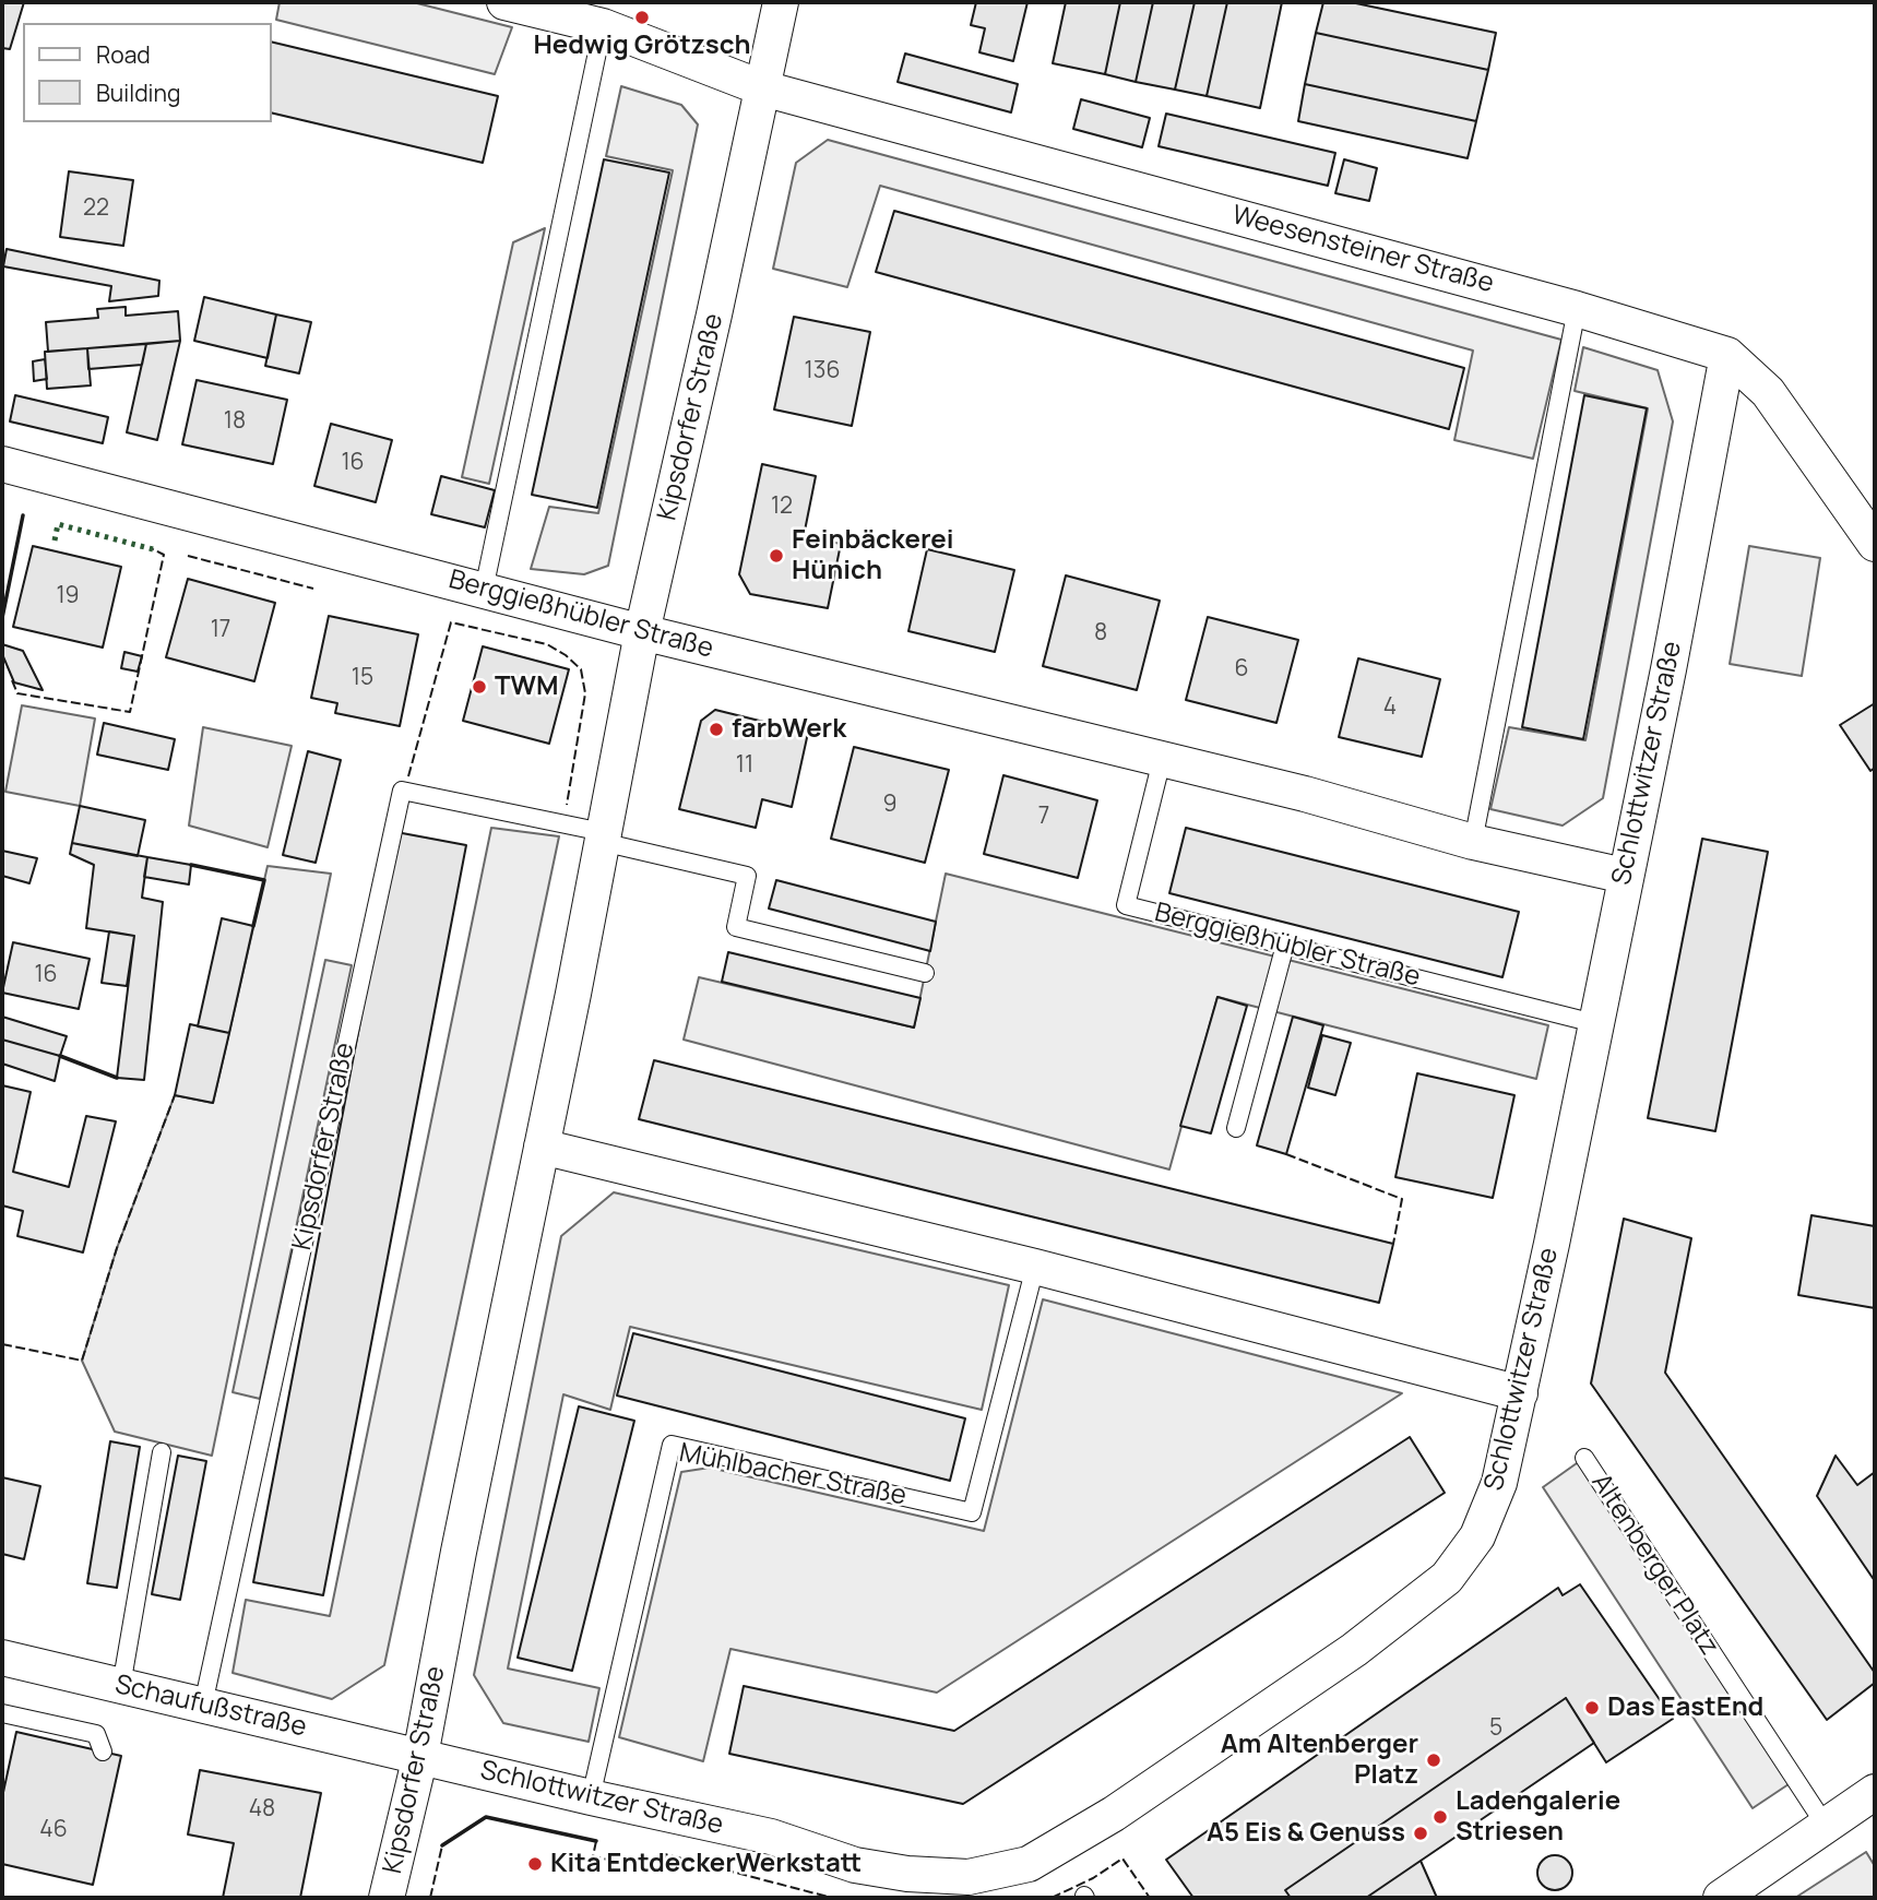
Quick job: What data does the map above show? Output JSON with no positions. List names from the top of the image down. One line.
{"streets":{"street":["Weesensteiner Straße","Kipsdorfer Straße","Berggießhübler Straße","Schlottwitzer Straße","Schaufußstraße"],"lane":["Mühlbacher Straße","Altenberger Platz"]},"crossings":[["Weesensteiner Straße","Kipsdorfer Straße"],["Weesensteiner Straße","Schlottwitzer Straße"],["Kipsdorfer Straße","Berggießhübler Straße"],["Kipsdorfer Straße","Schlottwitzer Straße"],["Kipsdorfer Straße","Schaufußstraße"],["Berggießhübler Straße","Schlottwitzer Straße"],["Schlottwitzer Straße","Mühlbacher Straße"],["Schlottwitzer Straße","Schaufußstraße"]],"places":["Hedwig Grötzsch","Feinbäckerei Hünich","TWM","farbWerk","Das EastEnd","Am Altenberger Platz","Ladengalerie Striesen","A5 Eis & Genuss","Kita EntdeckerWerkstatt"],"house_numbers":["22","136","18","16","12","19","17","8","6","15","4","11","9","7","16","5","48","46"],"legend":["Road","Building"]}
